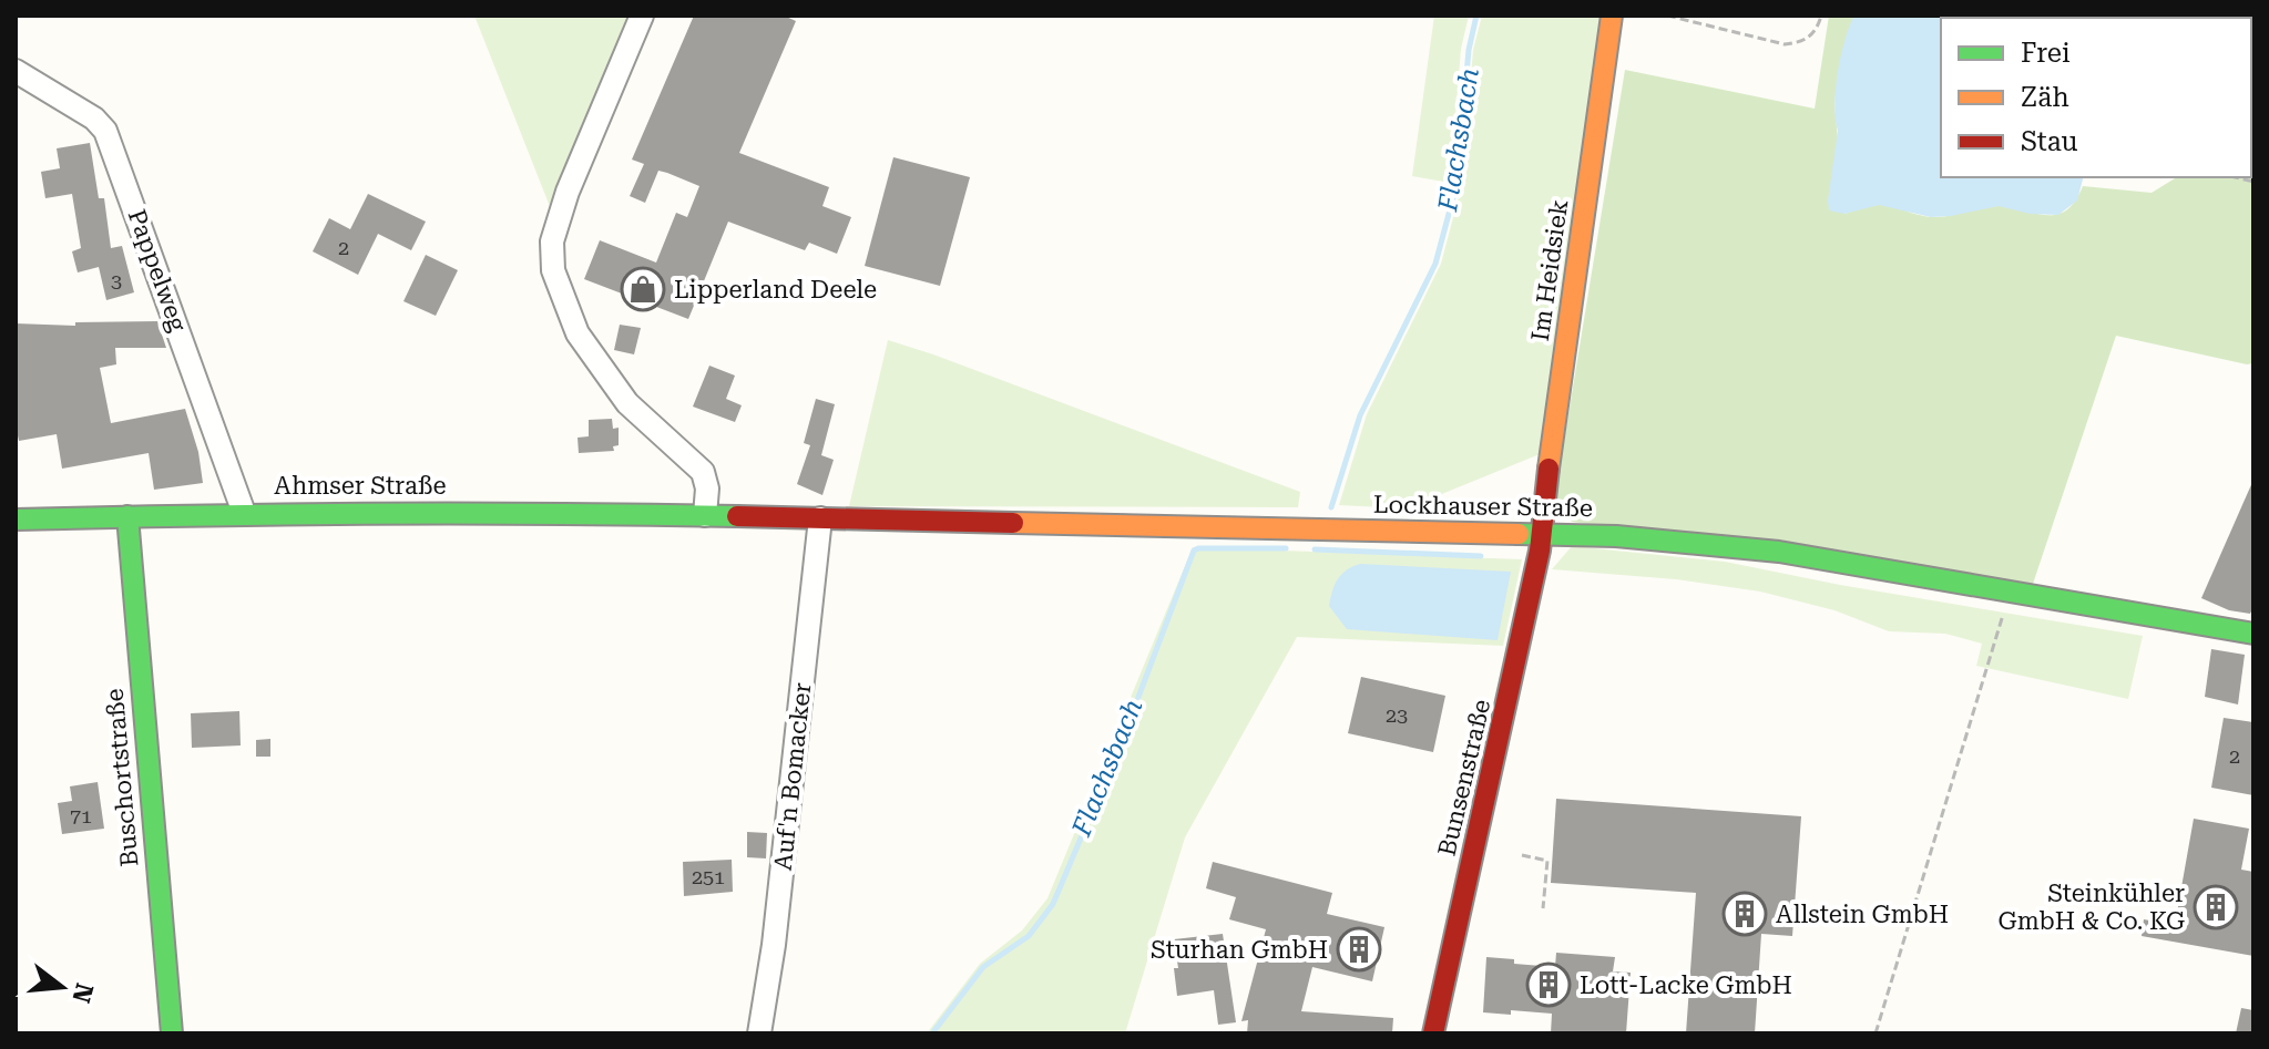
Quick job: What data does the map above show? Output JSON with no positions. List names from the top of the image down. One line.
{"streets":{"street":["Pappelweg","Im Heidsiek","Ahmser Straße","Lockhauser Straße","Auf'n Bomacker","Buschortstraße","Bunsenstraße"]},"crossings":[["Pappelweg","Ahmser Straße"],["Im Heidsiek","Lockhauser Straße"],["Im Heidsiek","Bunsenstraße"],["Ahmser Straße","Lockhauser Straße"],["Ahmser Straße","Buschortstraße"],["Lockhauser Straße","Auf'n Bomacker"],["Lockhauser Straße","Bunsenstraße"]],"water":["Flachsbach"],"places":{"shop":["Lipperland Deele"],"building":["Steinkühler GmbH & Co. KG","Allstein GmbH","Sturhan GmbH","Lott-Lacke GmbH"]},"house_numbers":["2","3","23","2","71","251"],"legend":["Frei","Zäh","Stau"],"north":"right"}
